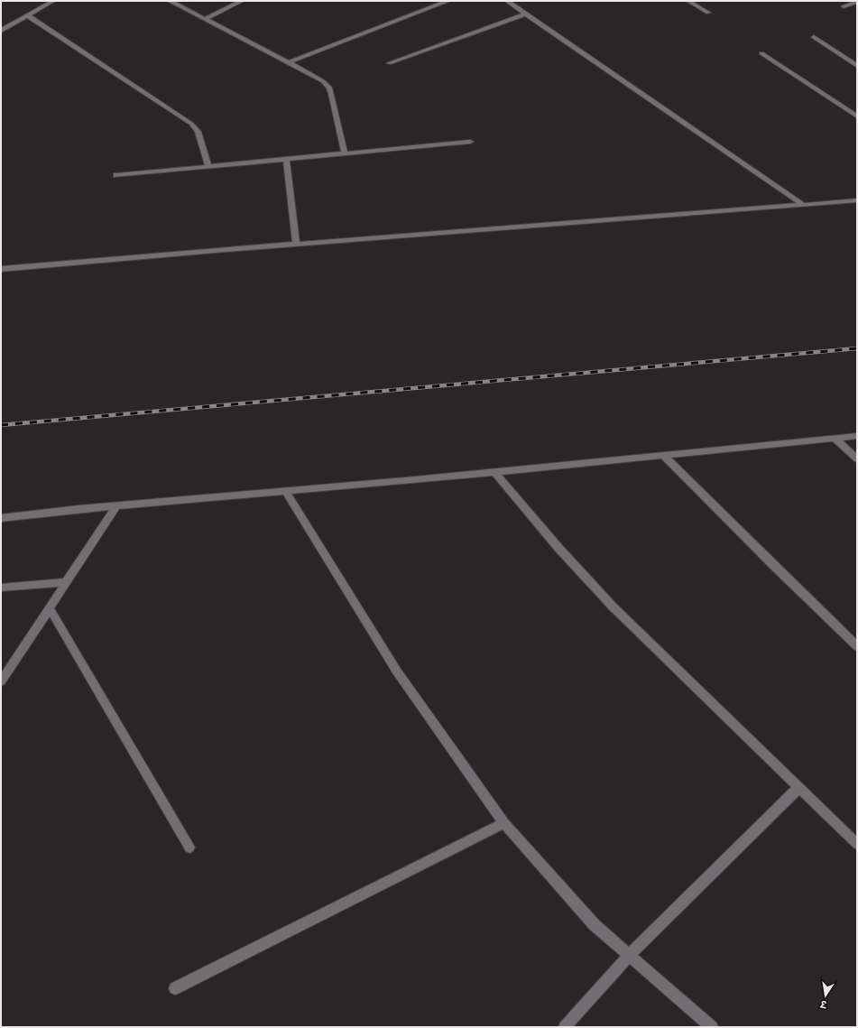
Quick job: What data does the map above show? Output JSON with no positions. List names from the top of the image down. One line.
{"north":"bottom"}
